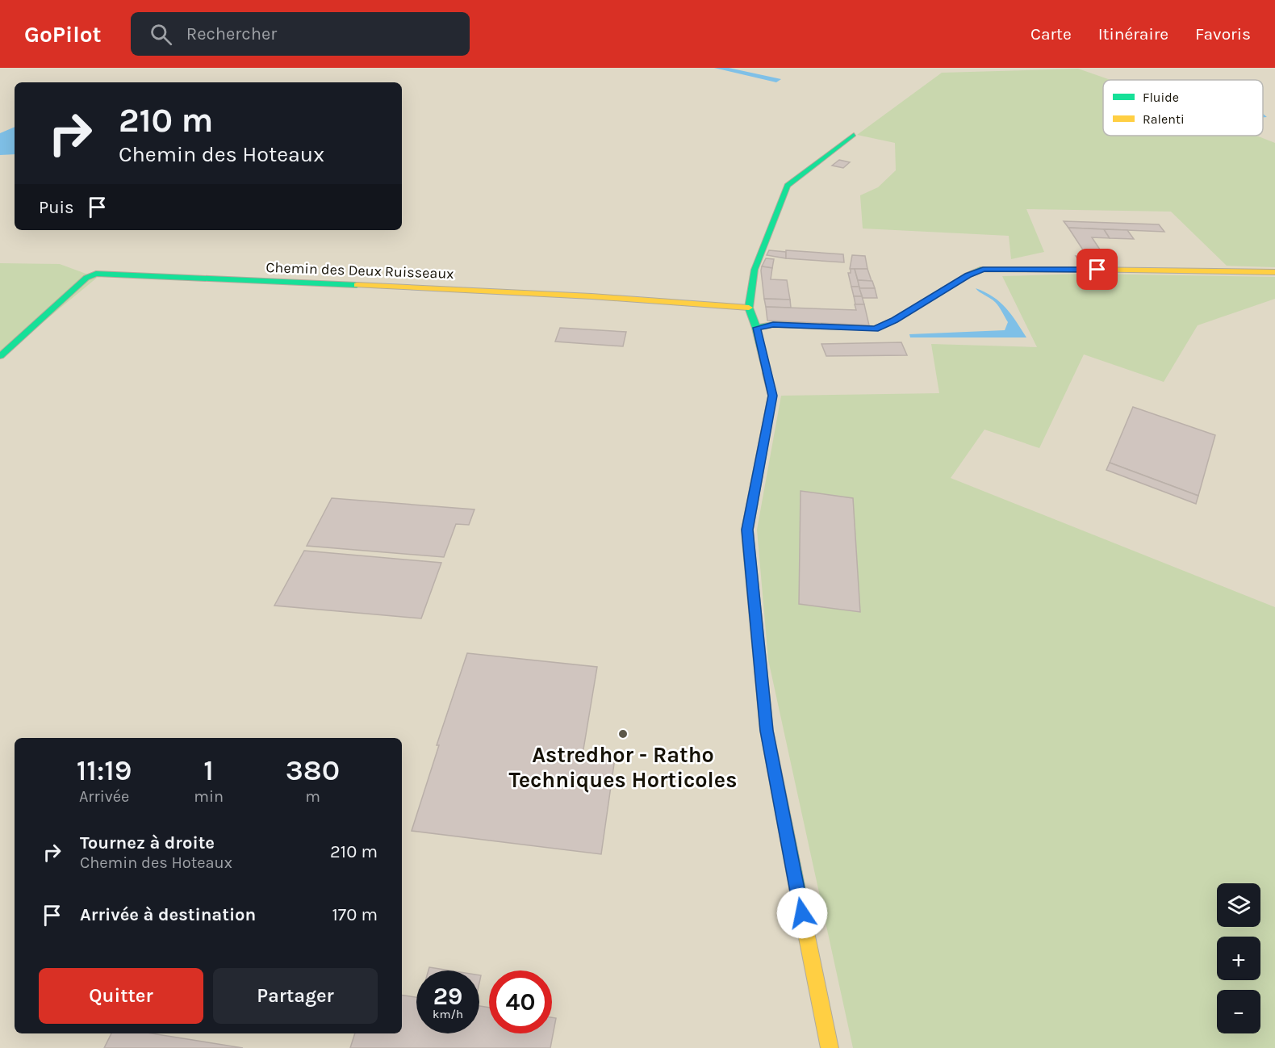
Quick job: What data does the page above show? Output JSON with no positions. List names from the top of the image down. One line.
{"streets":{"street":["Chemin des Deux Ruisseaux"]},"places":["Astredhor - Ratho Techniques Horticoles"],"legend":["Fluide","Ralenti"],"page":{"header":"GoPilot","search":"Rechercher","nav":["Carte","Itinéraire","Favoris"],"turn":["210 m","Chemin des Hoteaux"],"then":"Puis","eta":["11:19","Arrivée","1","min","380","m"],"list":[{"name":"Tournez à droite","note":"Chemin des Hoteaux","value":"210 m"},{"name":"Arrivée à destination","value":"170 m"}],"map_buttons":["+","−"],"buttons":["Quitter","Partager"],"speed":"29 km/h","limit":"40"}}
